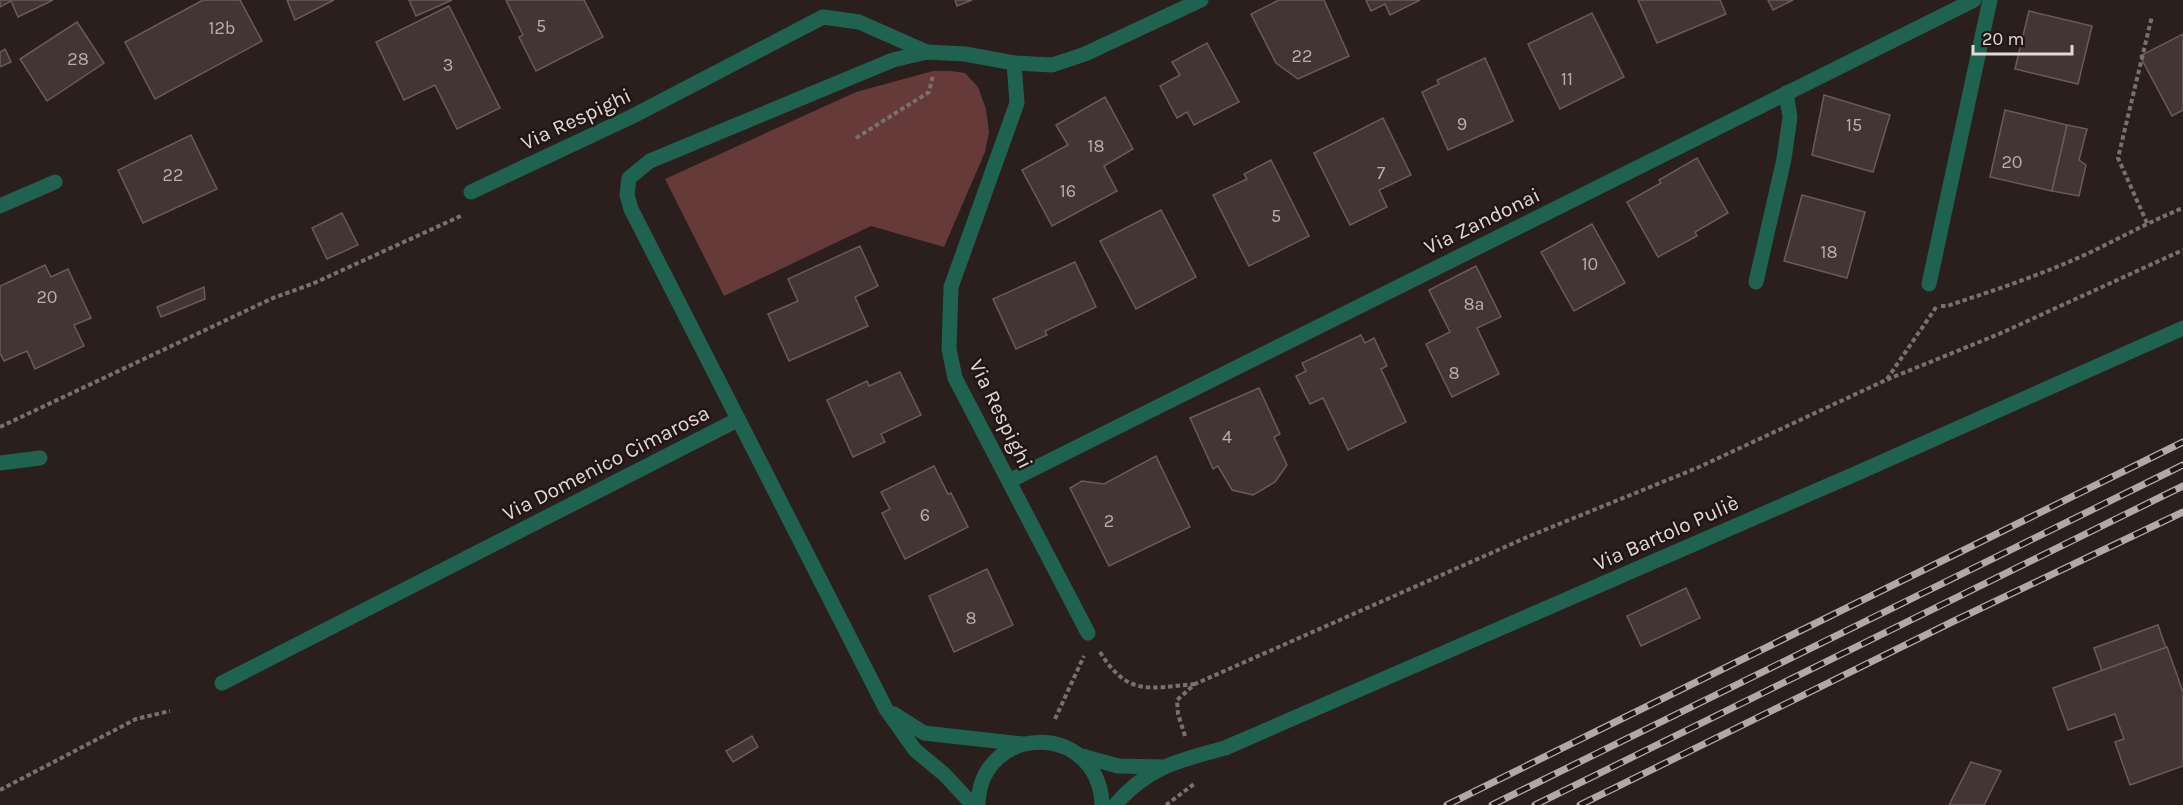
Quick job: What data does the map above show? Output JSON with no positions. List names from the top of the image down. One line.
{"streets":{"street":["Via Respighi","Via Zandonai","Via Domenico Cimarosa","Via Bartolo Puliè"]},"crossings":[["Via Respighi","Via Zandonai"],["Via Respighi","Via Domenico Cimarosa"]],"house_numbers":["5","12b","22","28","3","11","9","15","18","20","7","22","16","5","18","10","20","8a","8","4","6","2","8"],"scale_bar":"20 m"}
